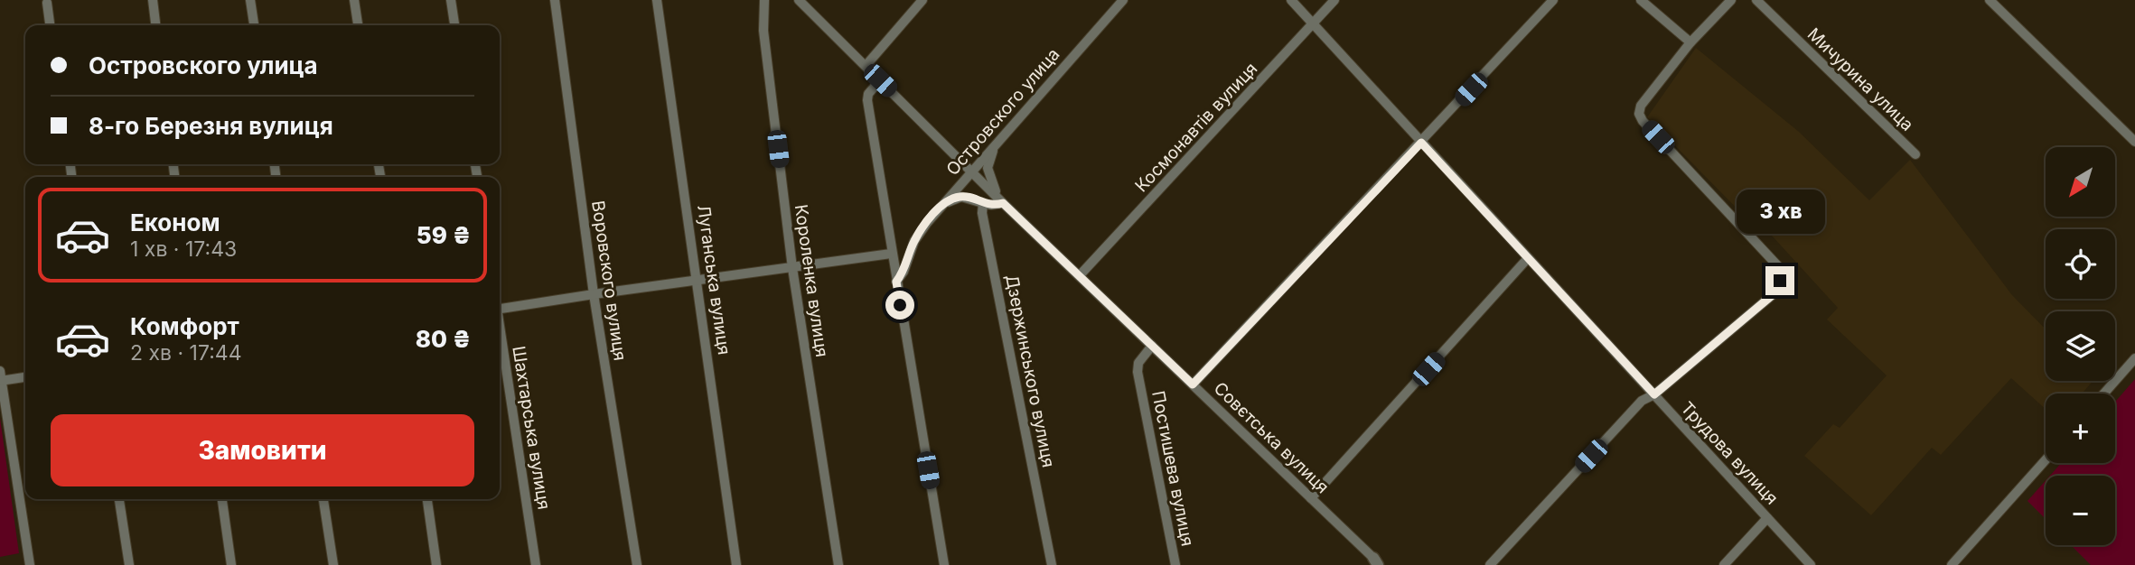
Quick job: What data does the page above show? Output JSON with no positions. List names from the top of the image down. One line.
{"streets":{"street":["Мичурина улица","Островского улица","Космонавтів вулиця","Луганська вулиця","Воровского вулиця","Короленка вулиця","Дзержинського вулиця","Шахтарська вулиця","Совєтська вулиця","Трудова вулиця","Постишева вулиця"]},"crossings":[["Островского улица","Совєтська вулиця"],["Космонавтів вулиця","Совєтська вулиця"],["Космонавтів вулиця","Трудова вулиця"],["Совєтська вулиця","Постишева вулиця"]],"north":"bottom left","page":{"banner":["Островского улица","8-го Березня вулиця"],"map_buttons":["+","−"],"list":[{"name":"Економ","note":"1 хв · 17:43","value":"59 ₴"},{"name":"Комфорт","note":"2 хв · 17:44","value":"80 ₴"}],"bubble":"3 хв","buttons":"Замовити"}}
